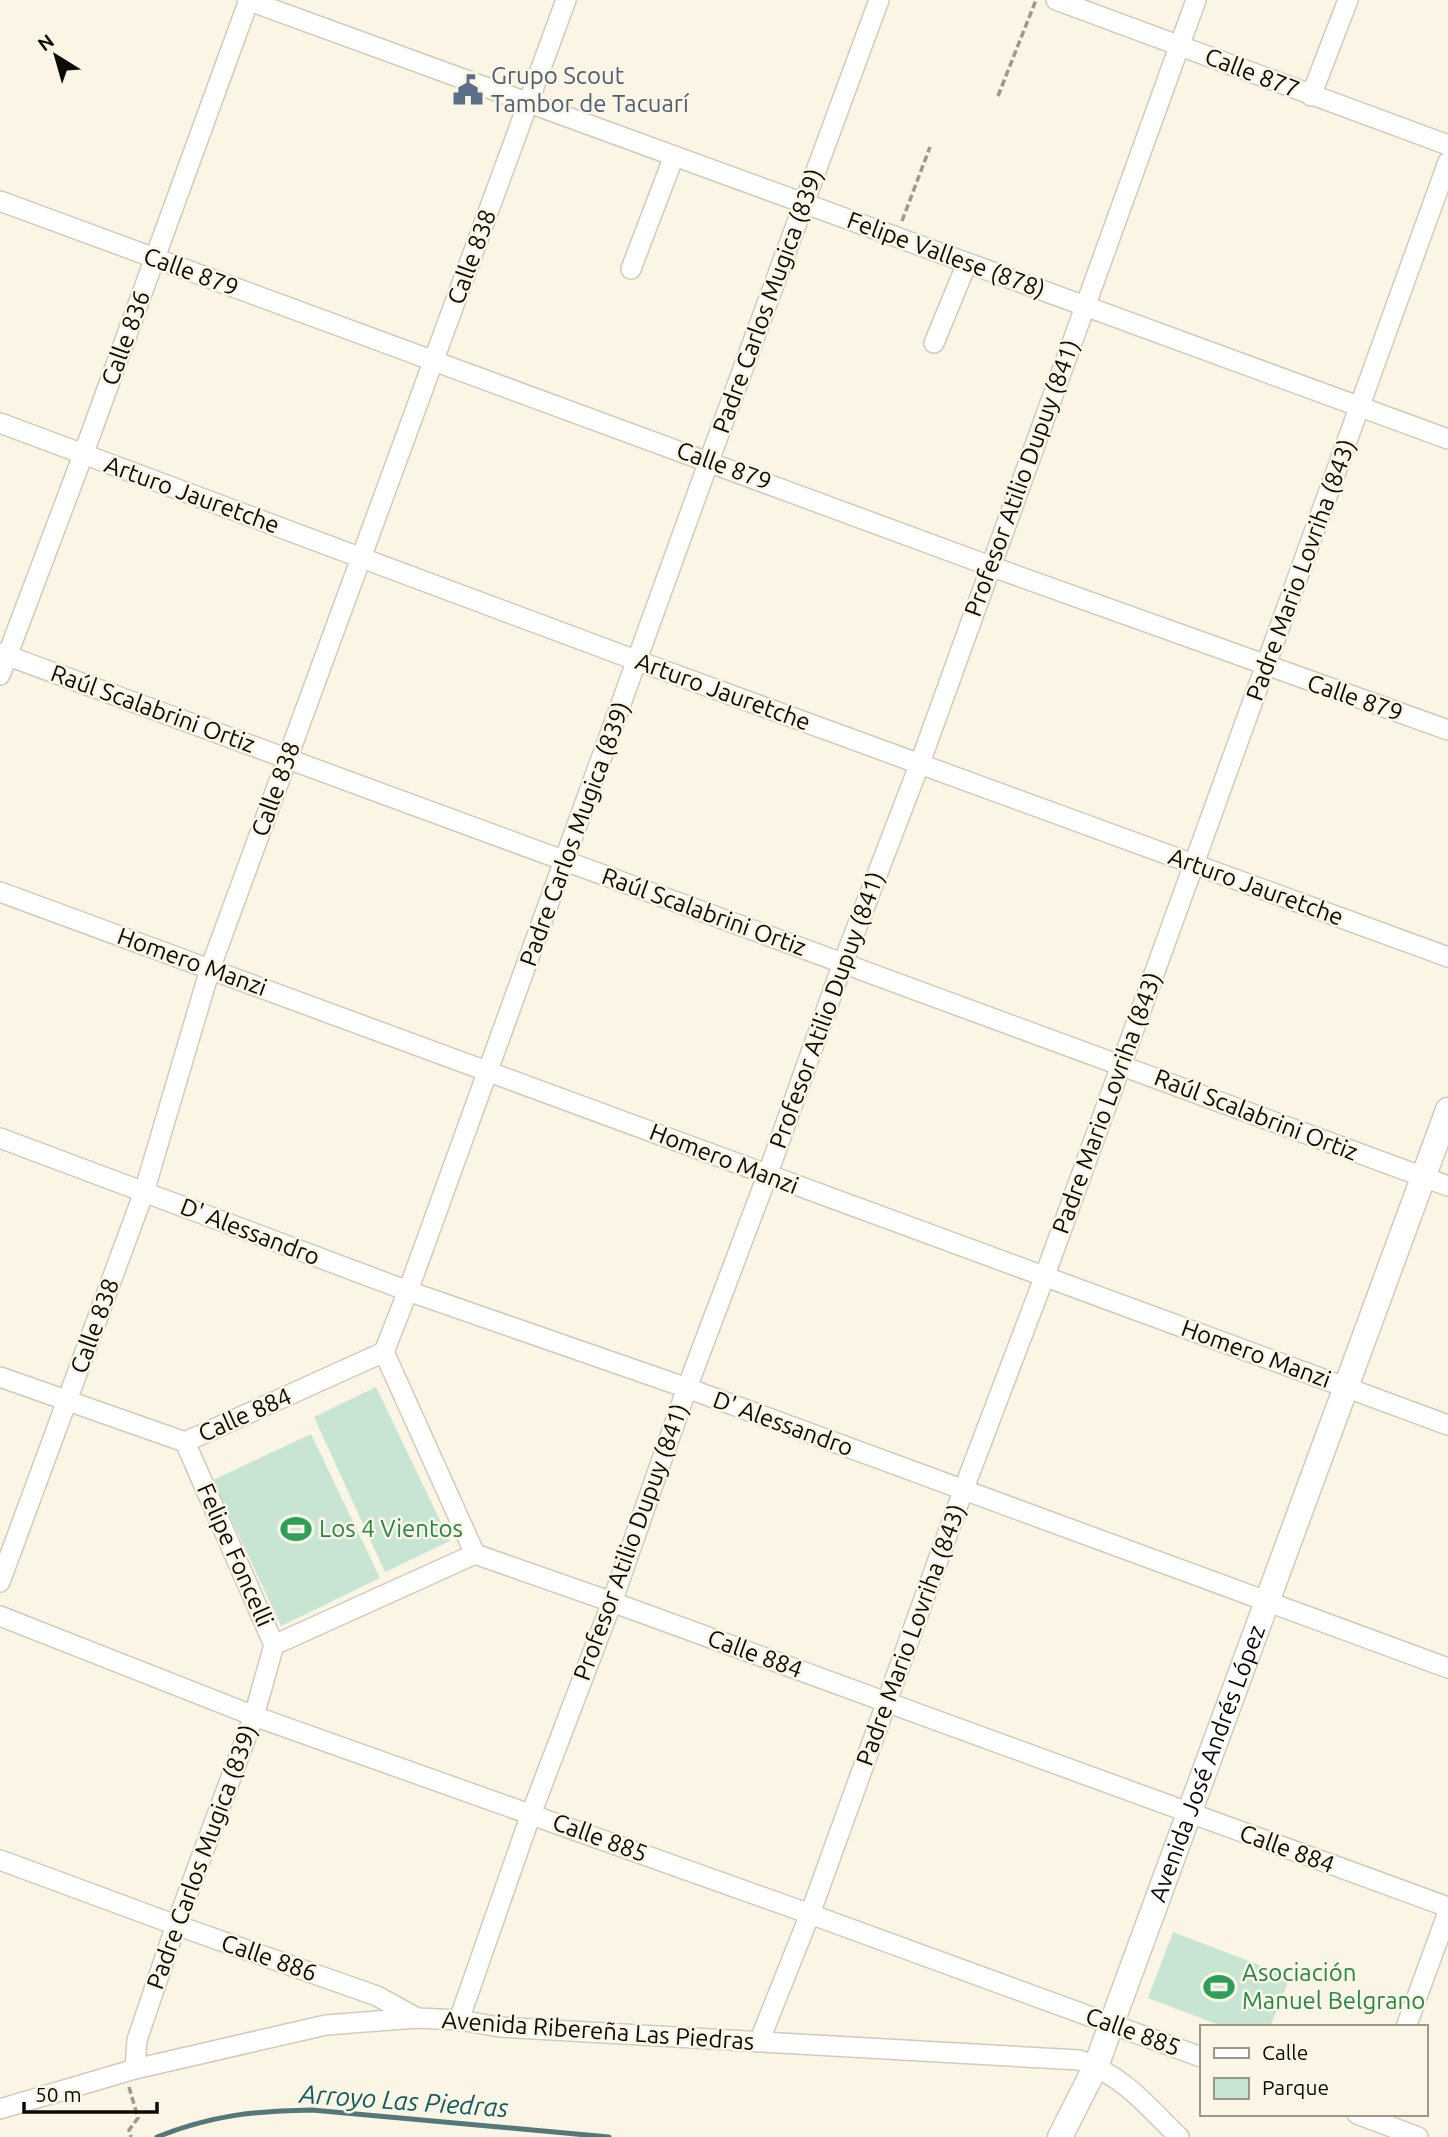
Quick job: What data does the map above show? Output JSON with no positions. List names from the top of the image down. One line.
{"streets":{"main road":["Avenida José Andrés López"],"street":["Calle 877","Felipe Vallese (878)","Calle 838","Calle 879","Padre Carlos Mugica (839)","Calle 836","Profesor Atilio Dupuy (841)","Arturo Jauretche","Padre Mario Lovriha (843)","Raúl Scalabrini Ortiz","Homero Manzi","D' Alessandro","Calle 884","Felipe Foncelli","Calle 885","Calle 886","Avenida Ribereña Las Piedras"]},"crossings":[["Calle 877","Profesor Atilio Dupuy (841)"],["Felipe Vallese (878)","Calle 838"],["Felipe Vallese (878)","Padre Carlos Mugica (839)"],["Felipe Vallese (878)","Calle 836"],["Felipe Vallese (878)","Profesor Atilio Dupuy (841)"],["Felipe Vallese (878)","Padre Mario Lovriha (843)"],["Calle 838","Calle 879"],["Calle 838","Arturo Jauretche"],["Calle 838","Raúl Scalabrini Ortiz"],["Calle 838","Homero Manzi"],["Calle 838","D' Alessandro"],["Calle 879","Padre Carlos Mugica (839)"],["Calle 879","Calle 836"],["Calle 879","Profesor Atilio Dupuy (841)"],["Calle 879","Padre Mario Lovriha (843)"],["Padre Carlos Mugica (839)","Arturo Jauretche"],["Padre Carlos Mugica (839)","Raúl Scalabrini Ortiz"],["Padre Carlos Mugica (839)","Homero Manzi"],["Padre Carlos Mugica (839)","D' Alessandro"],["Padre Carlos Mugica (839)","Calle 884"],["Padre Carlos Mugica (839)","Felipe Foncelli"],["Padre Carlos Mugica (839)","Calle 885"],["Padre Carlos Mugica (839)","Calle 886"],["Padre Carlos Mugica (839)","Avenida Ribereña Las Piedras"],["Calle 836","Arturo Jauretche"],["Calle 836","Raúl Scalabrini Ortiz"],["Profesor Atilio Dupuy (841)","Arturo Jauretche"],["Profesor Atilio Dupuy (841)","Raúl Scalabrini Ortiz"],["Profesor Atilio Dupuy (841)","Homero Manzi"],["Profesor Atilio Dupuy (841)","D' Alessandro"],["Profesor Atilio Dupuy (841)","Calle 884"],["Profesor Atilio Dupuy (841)","Calle 885"],["Profesor Atilio Dupuy (841)","Avenida Ribereña Las Piedras"],["Arturo Jauretche","Padre Mario Lovriha (843)"],["Padre Mario Lovriha (843)","Raúl Scalabrini Ortiz"],["Padre Mario Lovriha (843)","Homero Manzi"],["Padre Mario Lovriha (843)","D' Alessandro"],["Padre Mario Lovriha (843)","Calle 884"],["Padre Mario Lovriha (843)","Calle 885"],["Padre Mario Lovriha (843)","Avenida Ribereña Las Piedras"],["Raúl Scalabrini Ortiz","Avenida José Andrés López"],["Homero Manzi","Avenida José Andrés López"],["D' Alessandro","Avenida José Andrés López"],["Calle 884","Felipe Foncelli"],["Calle 884","Avenida José Andrés López"],["Avenida José Andrés López","Calle 885"],["Avenida José Andrés López","Avenida Ribereña Las Piedras"],["Calle 886","Avenida Ribereña Las Piedras"]],"water":["Arroyo Las Piedras"],"places":{"public building":["Grupo Scout Tambor de Tacuarí"],"sports":["Los 4 Vientos","Asociación Manuel Belgrano"]},"legend":["Calle","Parque"],"scale_bar":"50 m","north":"top left"}
